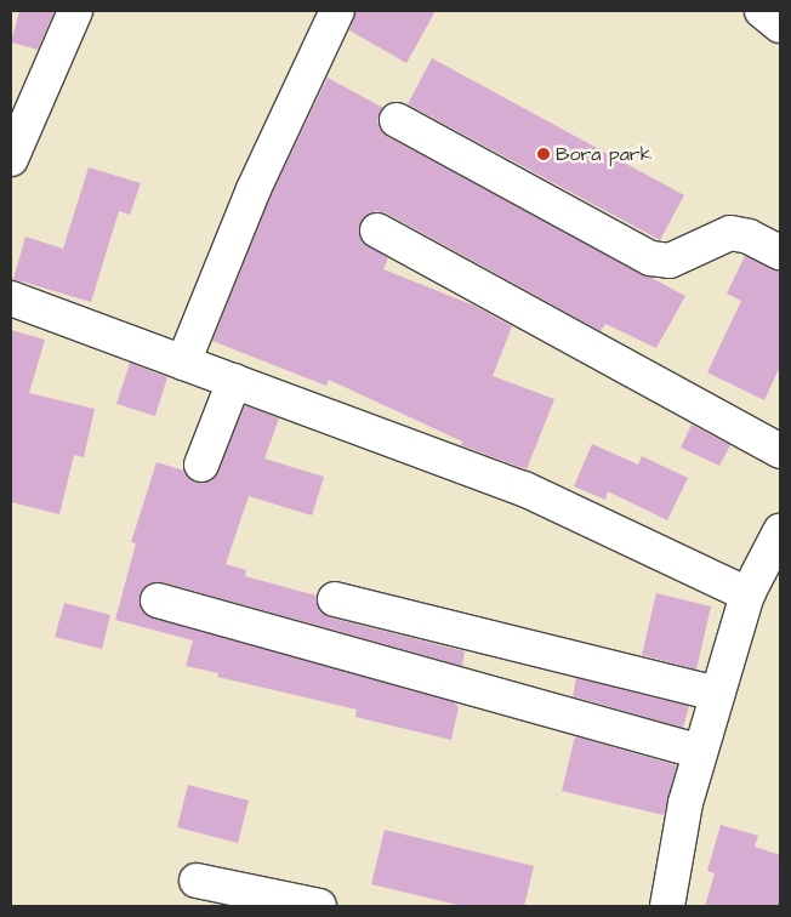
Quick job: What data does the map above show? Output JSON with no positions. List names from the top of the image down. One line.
{"places":["Bora park"]}
